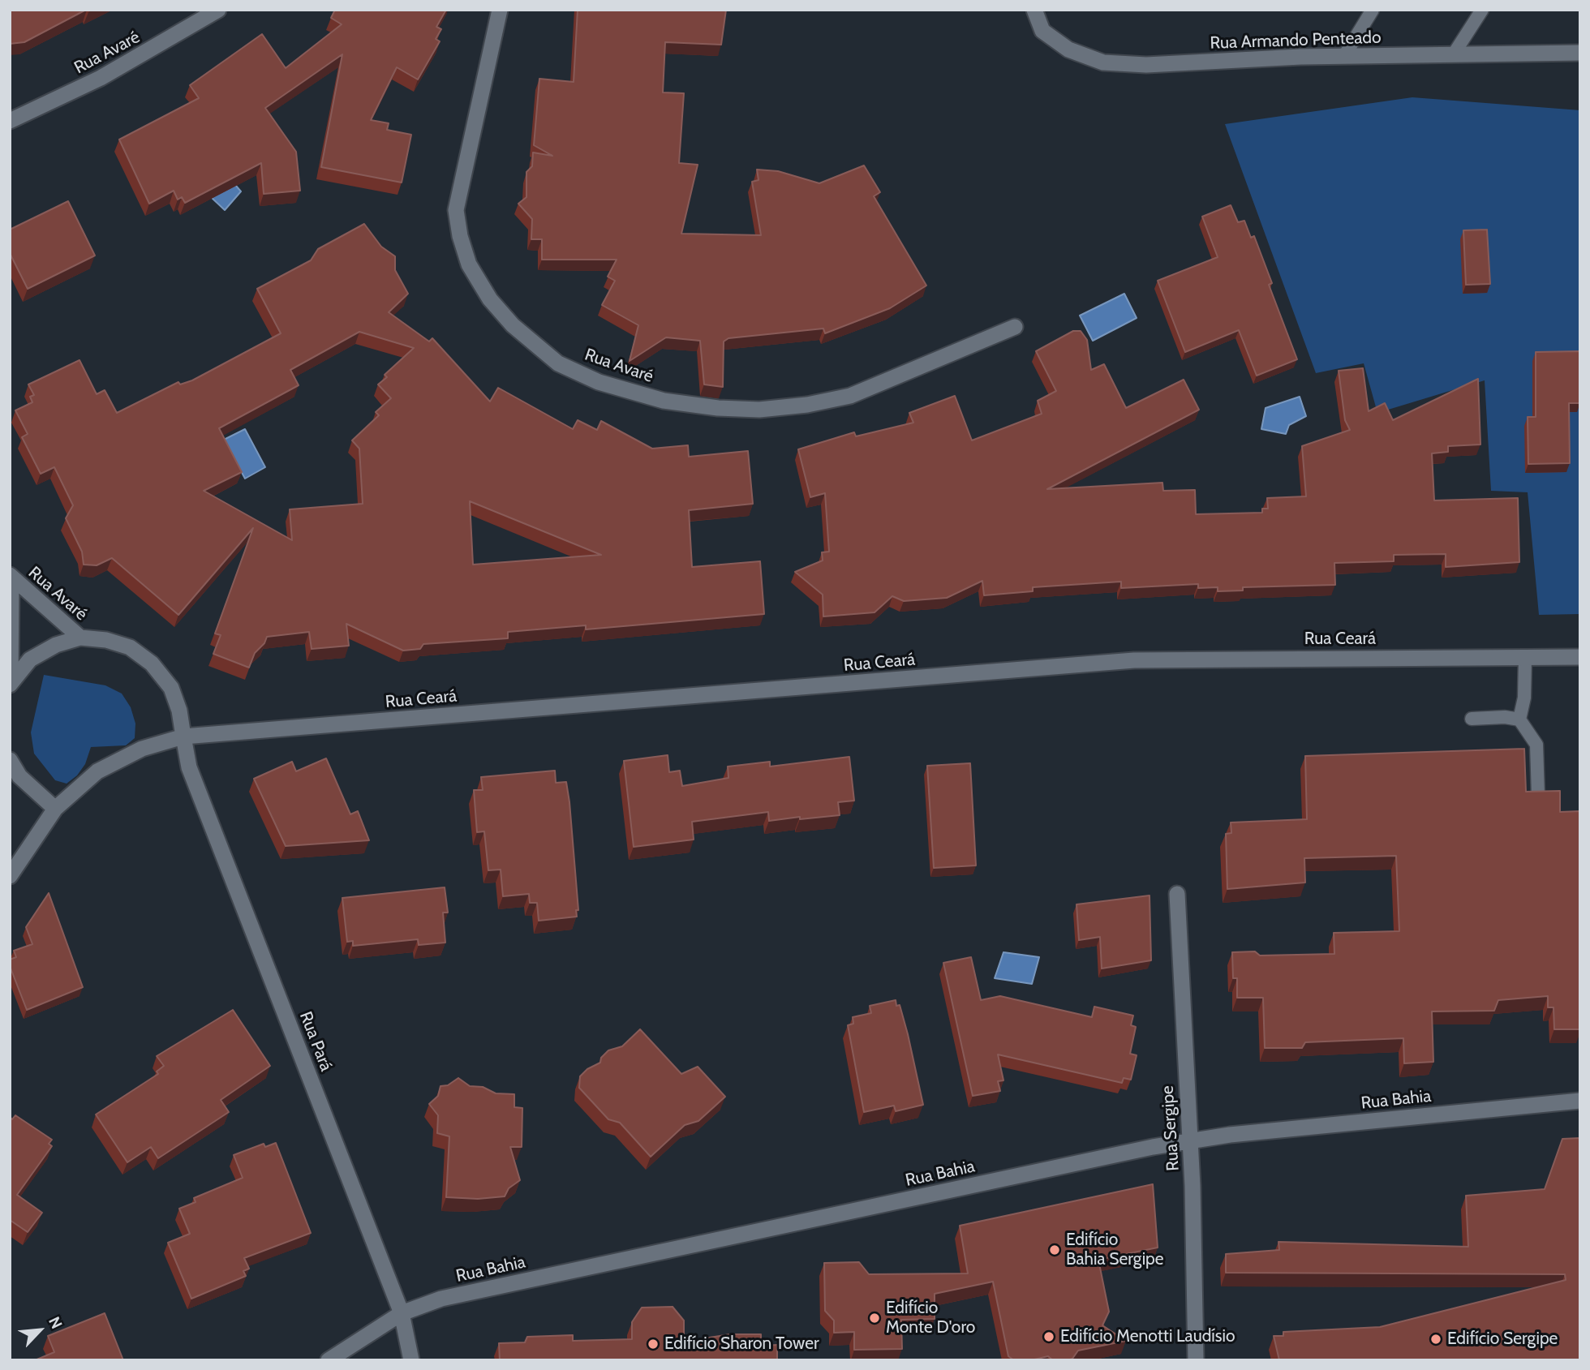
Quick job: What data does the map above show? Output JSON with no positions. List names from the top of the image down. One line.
{"streets":{"street":["Rua Armando Penteado","Rua Avaré","Rua Ceará","Rua Pará","Rua Bahia","Rua Sergipe"]},"crossings":[["Rua Avaré","Rua Pará"],["Rua Ceará","Rua Pará"],["Rua Pará","Rua Bahia"],["Rua Bahia","Rua Sergipe"]],"places":["Edifício Bahia Sergipe","Edifício Monte D'oro","Edifício Menotti Laudísio","Edifício Sergipe","Edifício Sharon Tower"],"north":"top right"}
